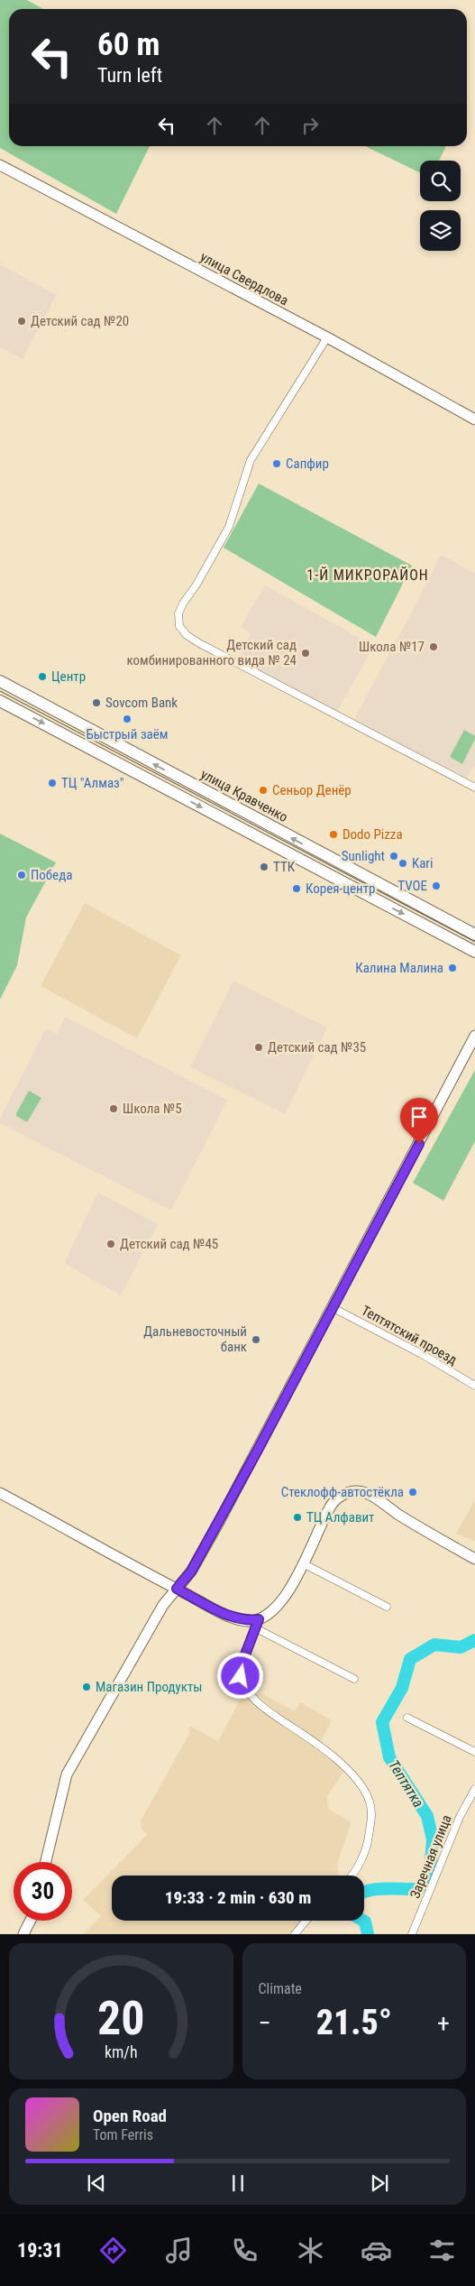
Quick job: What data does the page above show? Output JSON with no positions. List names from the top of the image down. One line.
{"streets":{"main road":["улица Свердлова","улица Кравченко"],"street":["Тептятский проезд","Заречная улица"]},"districts":["1-Й МИКРОРАЙОН"],"water":["Тептятка"],"places":["Детский сад №20","Сапфир","Школа №17","Детский сад комбинированного вида № 24","Центр","Sovcom Bank","Быстрый заём","ТЦ \"Алмаз\"","Сеньор Денёр","Dodo Pizza","Sunlight","Kari","ТТК","Победа","TVOE","Корея-центр","Калина Малина","Детский сад №35","Школа №5","Детский сад №45","Дальневосточный банк","Стеклофф-автостёкла","ТЦ Алфавит","Магазин Продукты"],"page":{"turn":["60 m","Turn left"],"limit":"30","trip":"19:33 · 2 min · 630 m","tile":"Climate","heat":["−","21.5°","+"],"song":["Open Road","Tom Ferris"],"tabs":"19:31","gauge":["20","km/h"]}}
